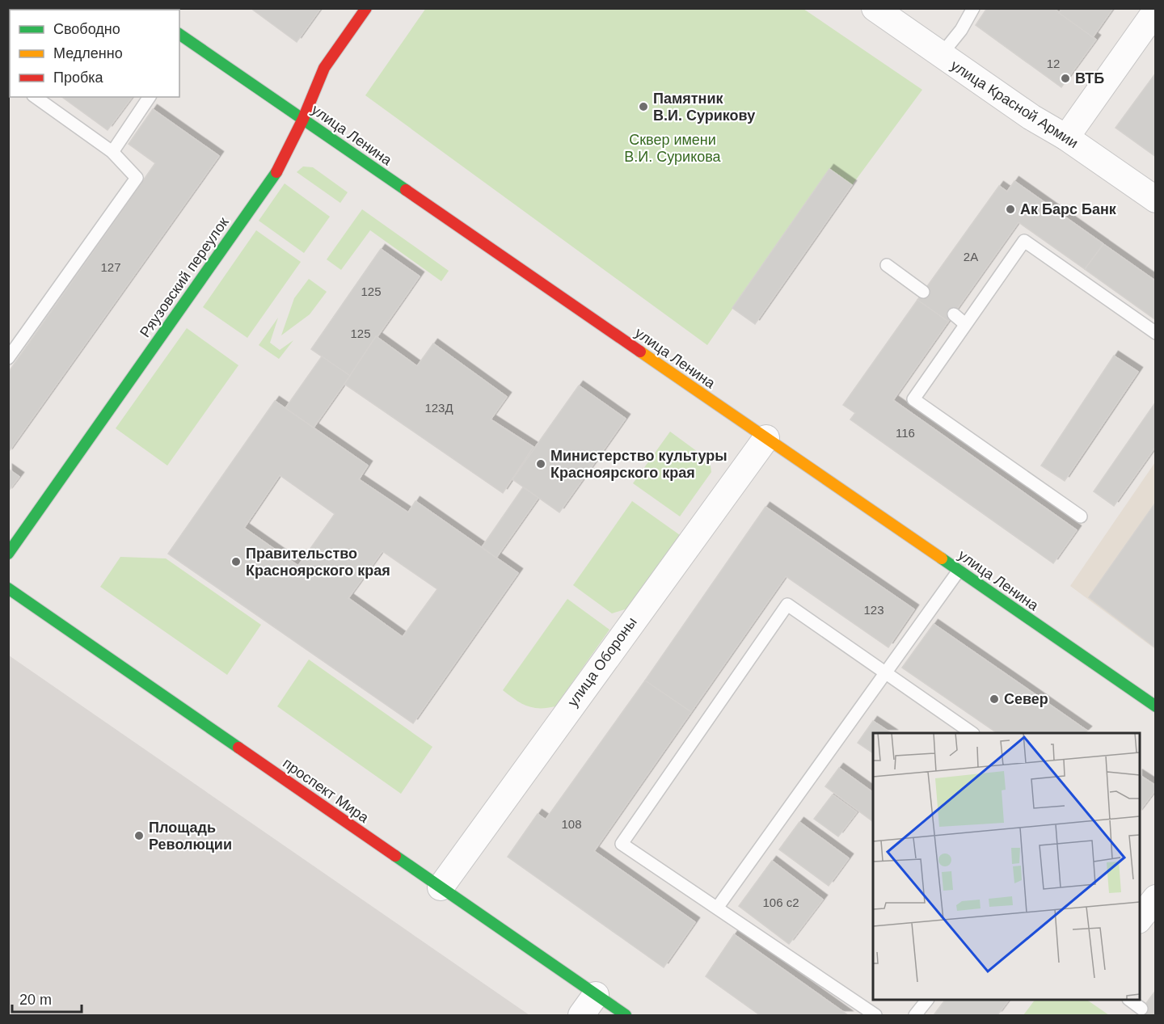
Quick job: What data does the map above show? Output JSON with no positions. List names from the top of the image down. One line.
{"streets":{"main road":["улица Ленина","Ряузовский переулок","проспект Мира"],"street":["улица Красной Армии","улица Обороны"]},"crossings":[["улица Ленина","Ряузовский переулок"],["улица Ленина","улица Обороны"],["улица Обороны","проспект Мира"]],"parks":["Сквер имени В.И. Сурикова"],"places":["ВТБ","Памятник В.И. Сурикову","Ак Барс Банк","Министерство культуры Красноярского края","Правительство Красноярского края","Север","Площадь Революции"],"house_numbers":["12","2А","127","125","125","123Д","116","123","108","106 с2"],"legend":["Свободно","Медленно","Пробка"],"scale_bar":"20 m"}
